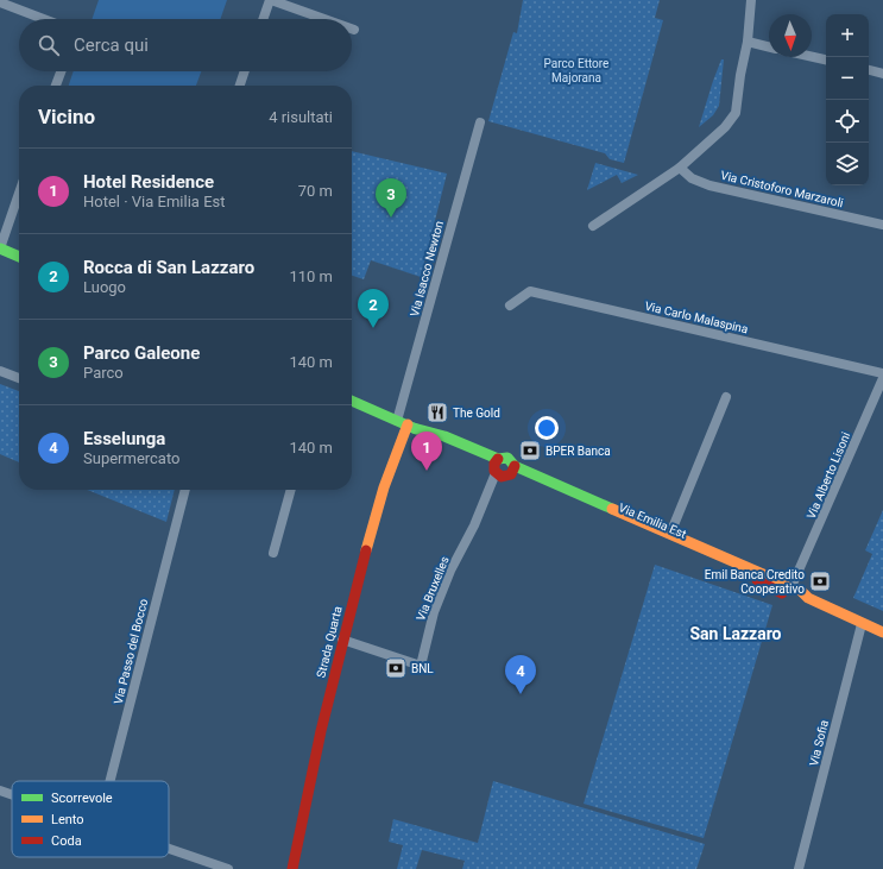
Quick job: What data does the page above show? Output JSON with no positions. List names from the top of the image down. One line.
{"streets":{"main road":["Via Emilia Est","Strada Quarta"],"street":["Via Cristoforo Marzaroli","Via Isacco Newton","Via Carlo Malaspina","Via Alberto Lisoni","Via Bruxelles","Via Passo del Bocco","Via Sofia"]},"crossings":[["Via Isacco Newton","Via Emilia Est"],["Via Isacco Newton","Strada Quarta"],["Via Alberto Lisoni","Via Emilia Est"],["Via Emilia Est","Via Bruxelles"],["Via Emilia Est","Strada Quarta"],["Via Emilia Est","Via Sofia"],["Via Bruxelles","Strada Quarta"]],"districts":["San Lazzaro"],"parks":["Parco Ettore Majorana"],"places":{"restaurant":["The Gold"],"bank":["BPER Banca","Emil Banca Credito Cooperativo","BNL"]},"legend":["Scorrevole","Lento","Coda"],"north":"bottom","page":{"map_buttons":["+","−"],"search":"Cerca qui","heading":["Vicino","4 risultati"],"list":[{"mark":"1","name":"Hotel Residence","note":"Hotel · Via Emilia Est","value":"70 m"},{"mark":"2","name":"Rocca di San Lazzaro","note":"Luogo","value":"110 m"},{"mark":"3","name":"Parco Galeone","note":"Parco","value":"140 m"},{"mark":"4","name":"Esselunga","note":"Supermercato","value":"140 m"}],"pins":["3","2","1","4"]}}
